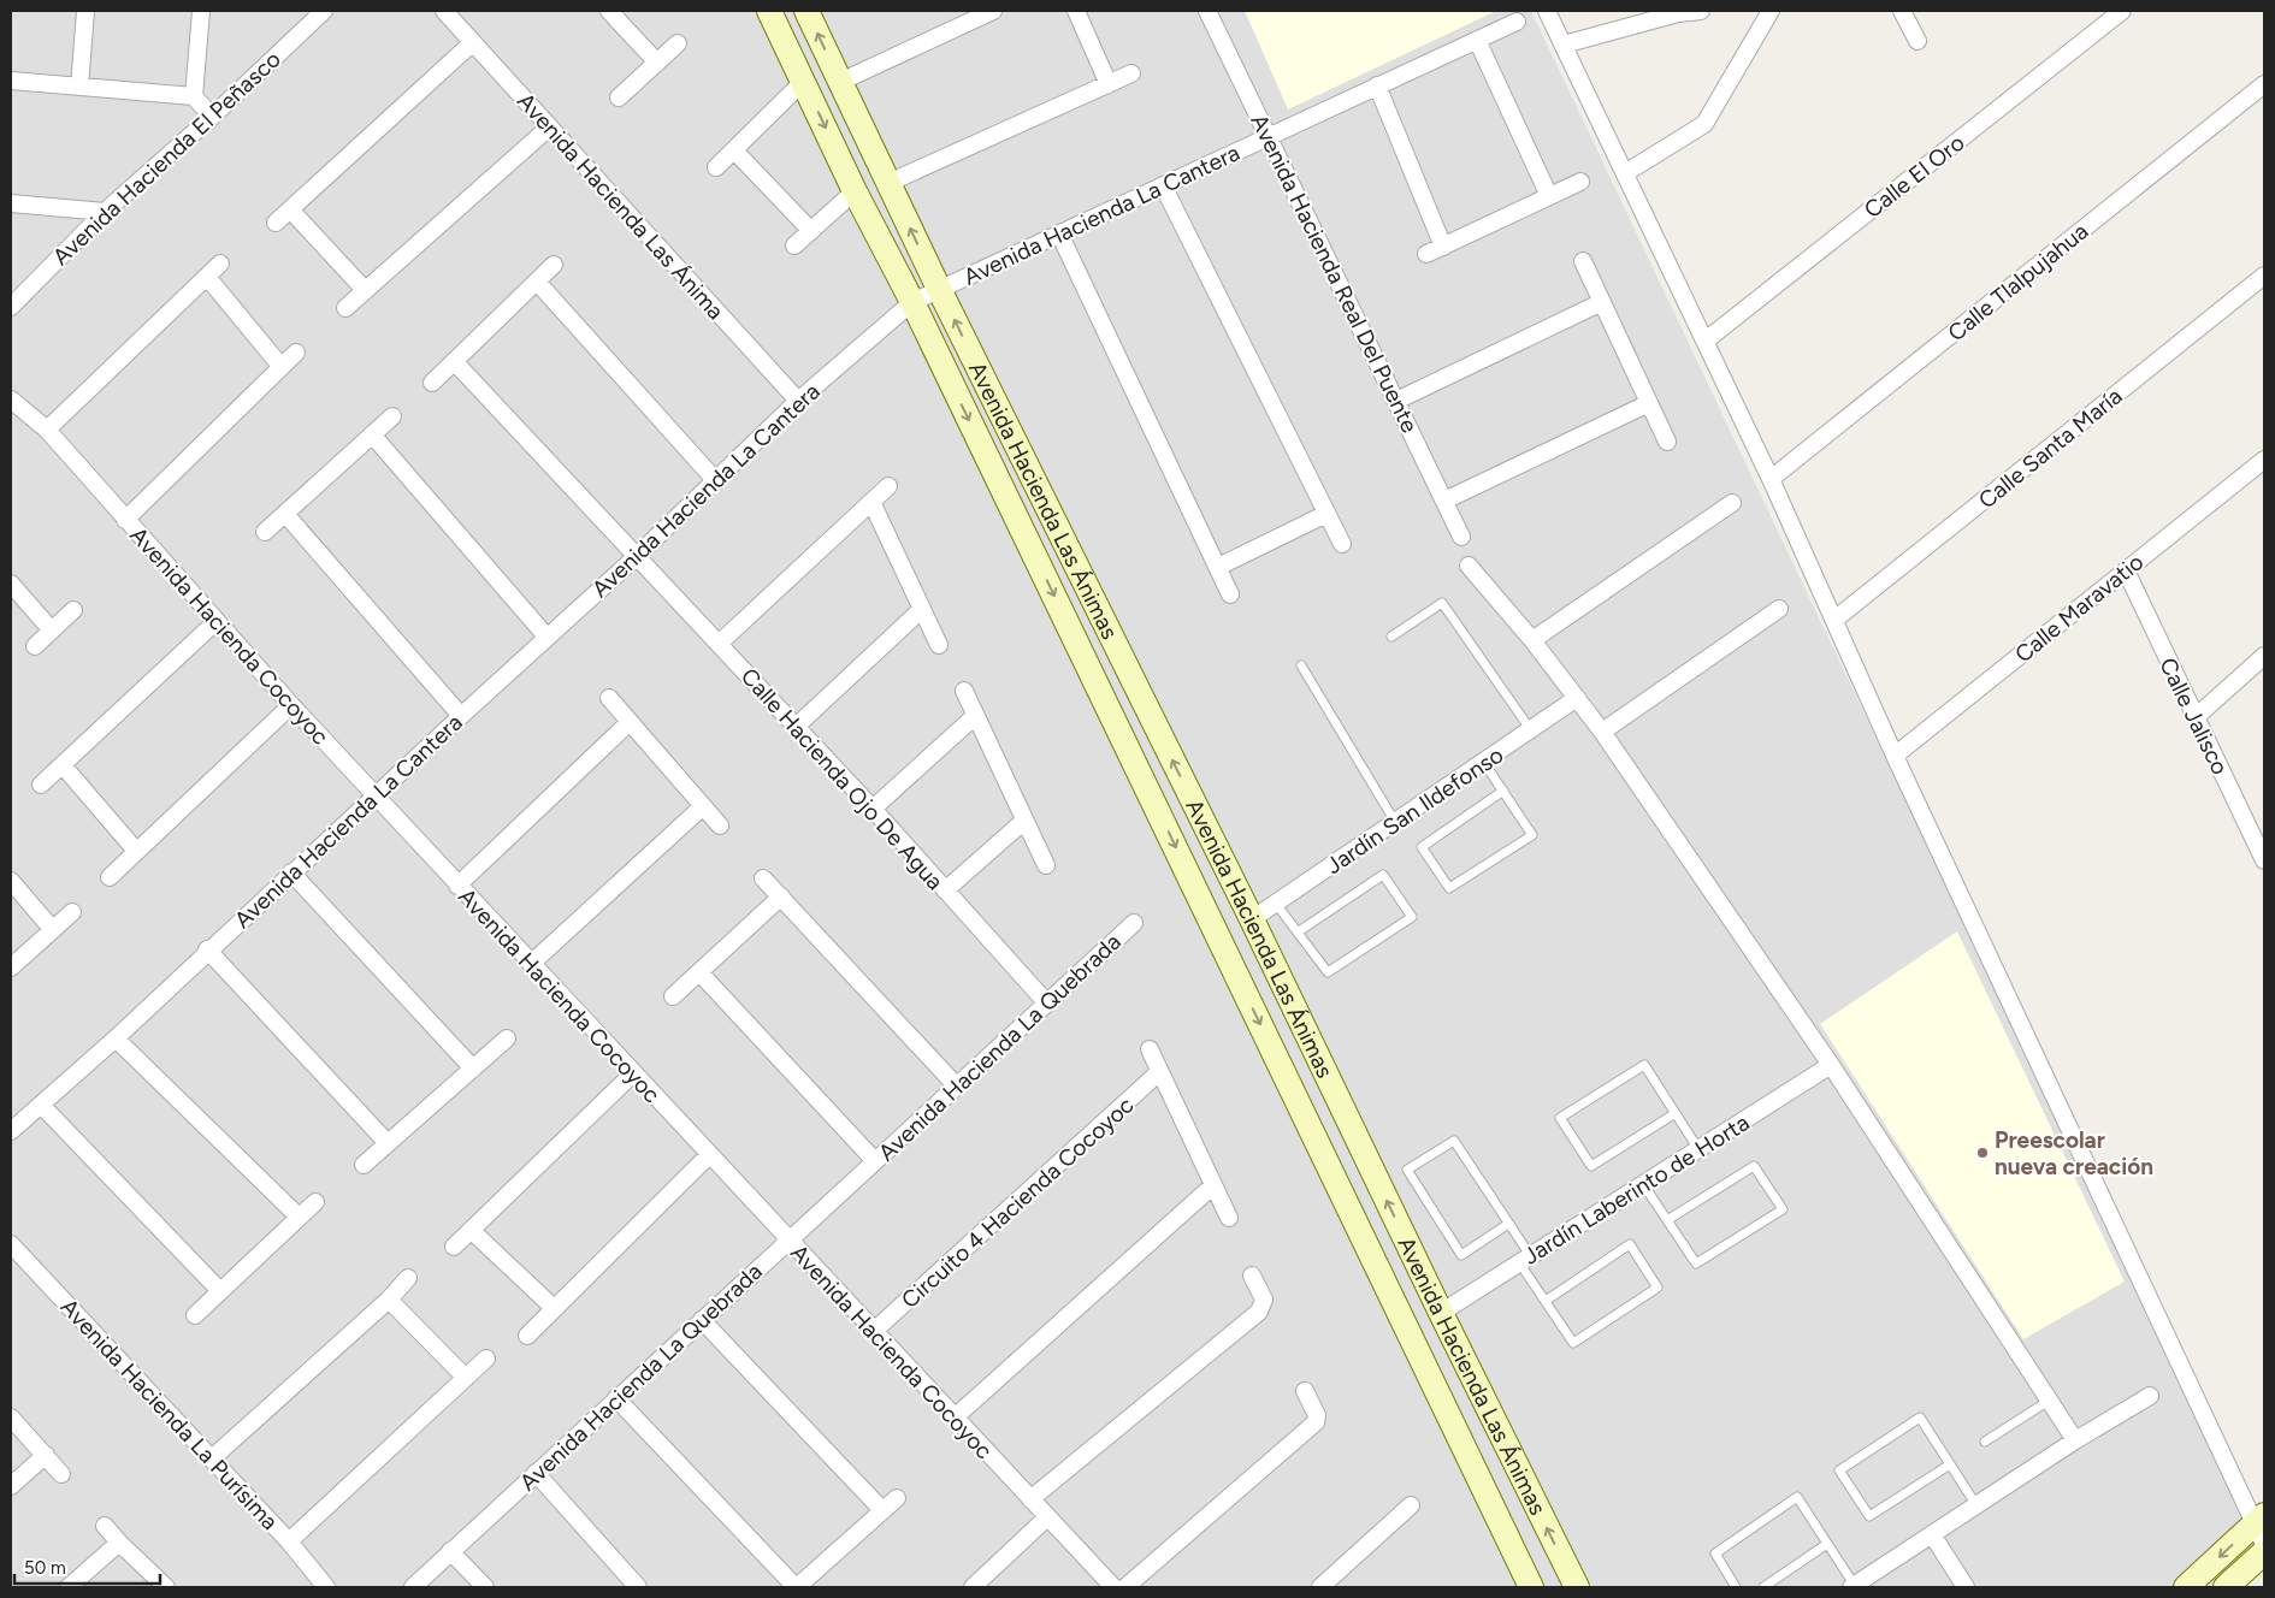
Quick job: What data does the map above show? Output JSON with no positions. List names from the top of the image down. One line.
{"streets":{"street":["Avenida Hacienda El Peñasco","Calle El Oro","Avenida Hacienda Las Ánima","Avenida Hacienda La Cantera","Avenida Hacienda Real Del Puente","Calle Tlalpujahua","Calle Santa María","Avenida Hacienda Las Ánimas","Calle Maravatio","Avenida Hacienda Cocoyoc","Calle Jalisco","Calle Hacienda Ojo De Agua","Jardín San Ildefonso","Avenida Hacienda La Quebrada","Jardín Laberinto de Horta","Circuito 4 Hacienda Cocoyoc","Avenida Hacienda La Purísima"]},"crossings":[["Avenida Hacienda Las Ánima","Avenida Hacienda La Cantera"],["Avenida Hacienda La Cantera","Avenida Hacienda Real Del Puente"],["Avenida Hacienda La Cantera","Avenida Hacienda Las Ánimas"],["Avenida Hacienda La Cantera","Avenida Hacienda Cocoyoc"],["Avenida Hacienda La Cantera","Calle Hacienda Ojo De Agua"],["Avenida Hacienda Las Ánimas","Jardín San Ildefonso"],["Avenida Hacienda Las Ánimas","Jardín Laberinto de Horta"],["Calle Maravatio","Calle Jalisco"],["Avenida Hacienda Cocoyoc","Avenida Hacienda La Quebrada"],["Avenida Hacienda Cocoyoc","Circuito 4 Hacienda Cocoyoc"],["Calle Hacienda Ojo De Agua","Avenida Hacienda La Quebrada"]],"places":["Preescolar nueva creación"],"scale_bar":"50 m"}
